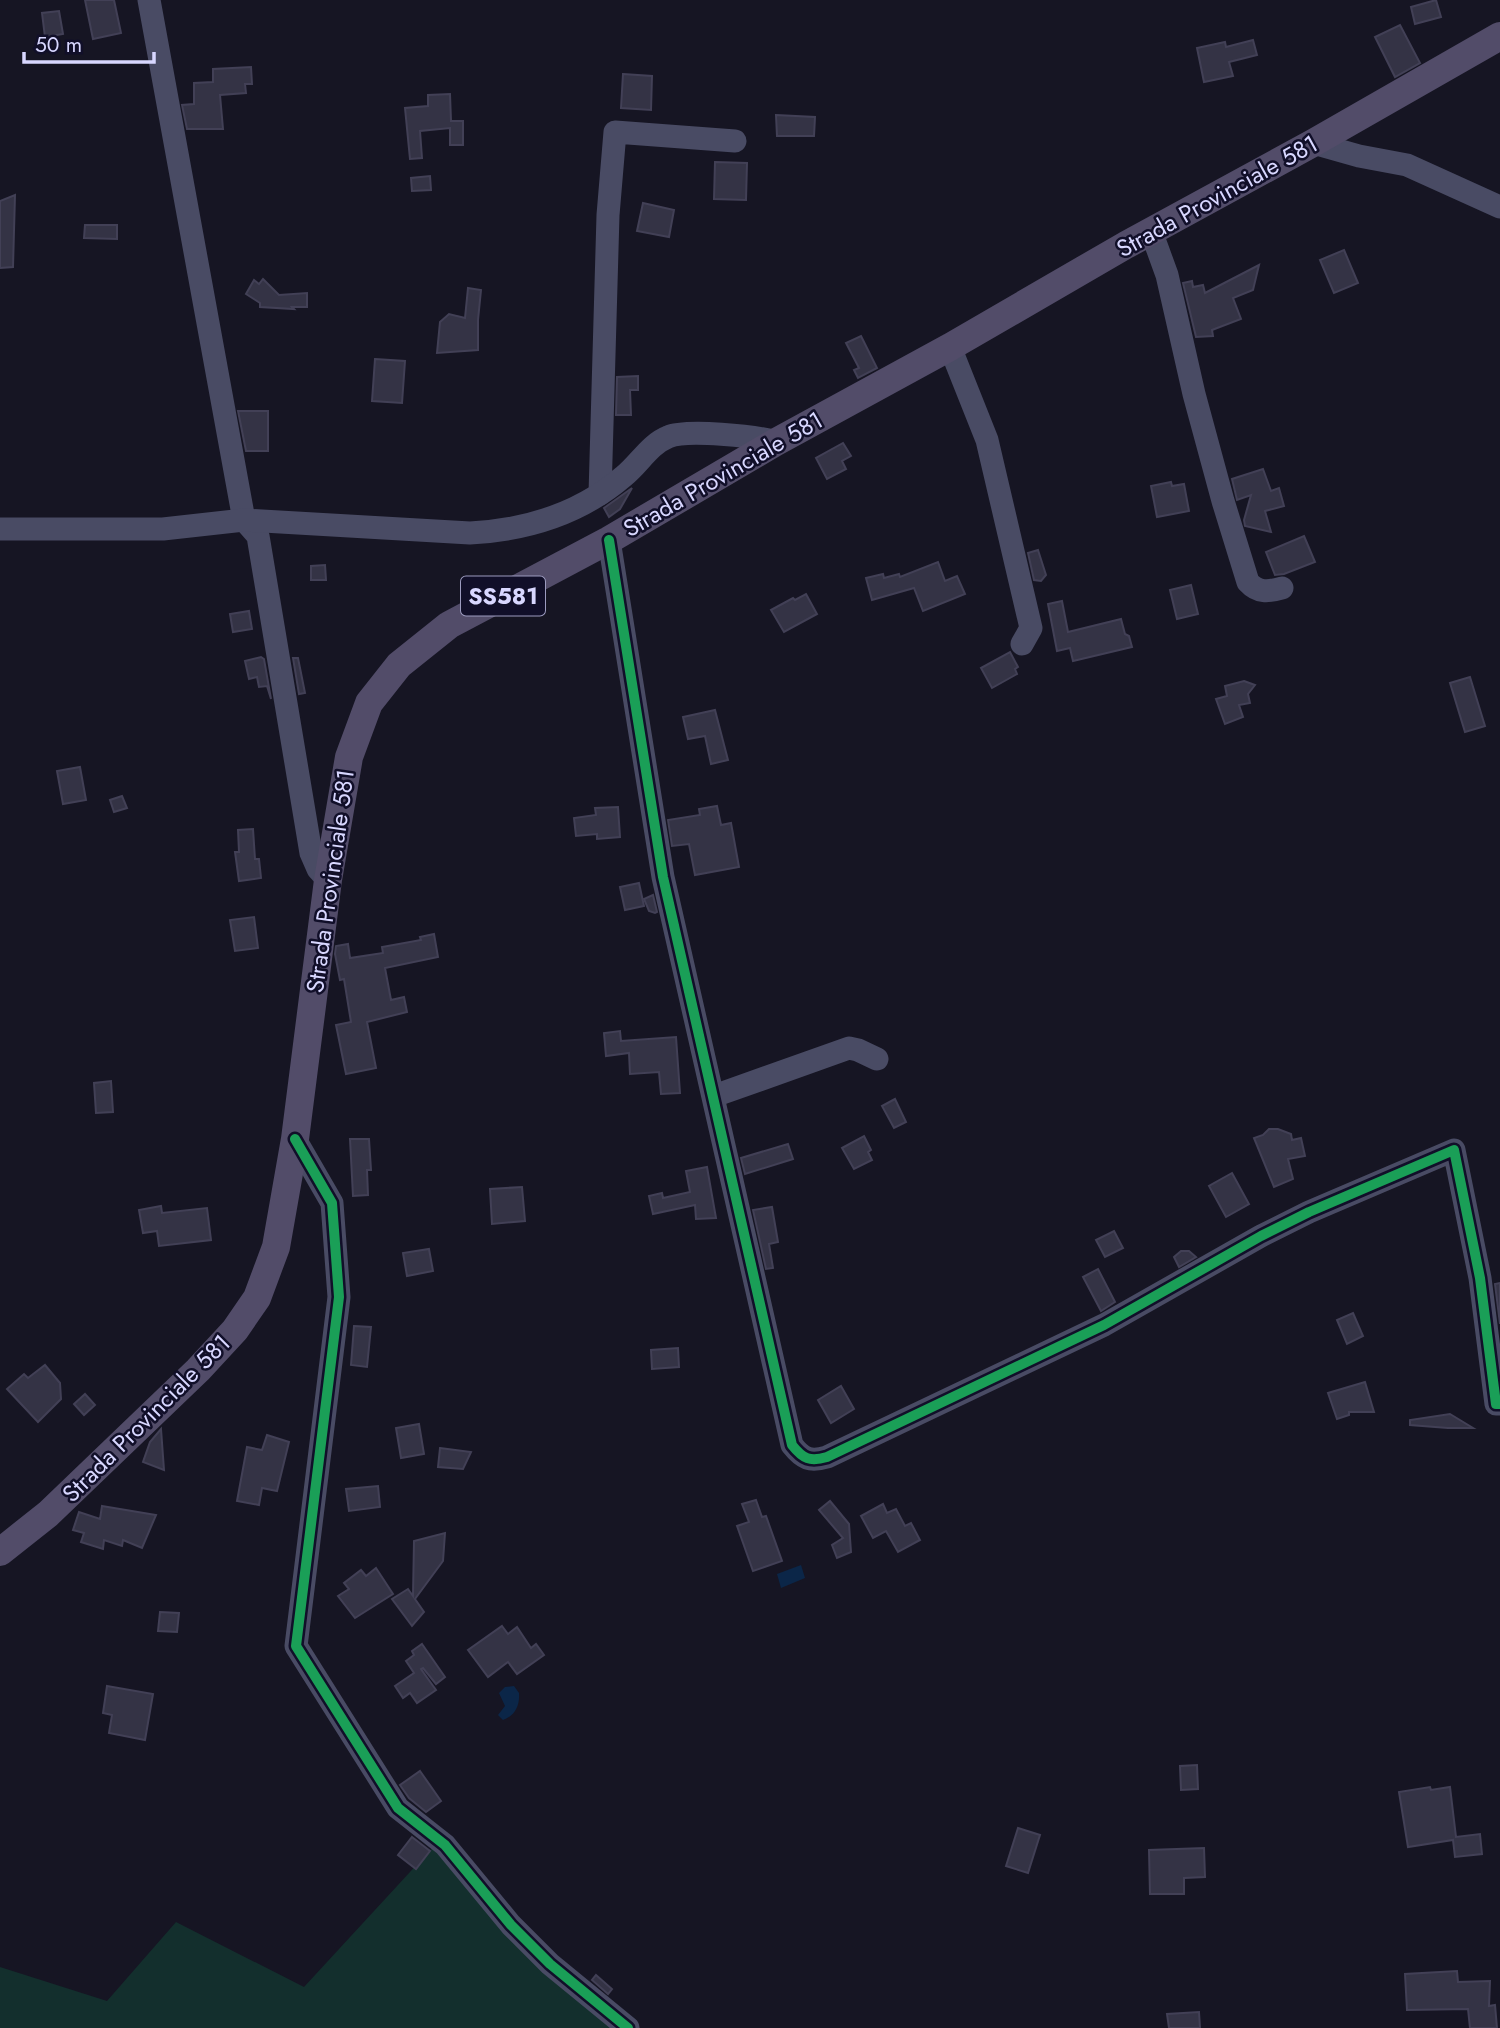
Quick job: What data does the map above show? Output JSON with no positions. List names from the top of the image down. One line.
{"streets":{"main road":["Strada Provinciale 581","SS581"]},"scale_bar":"50 m"}
